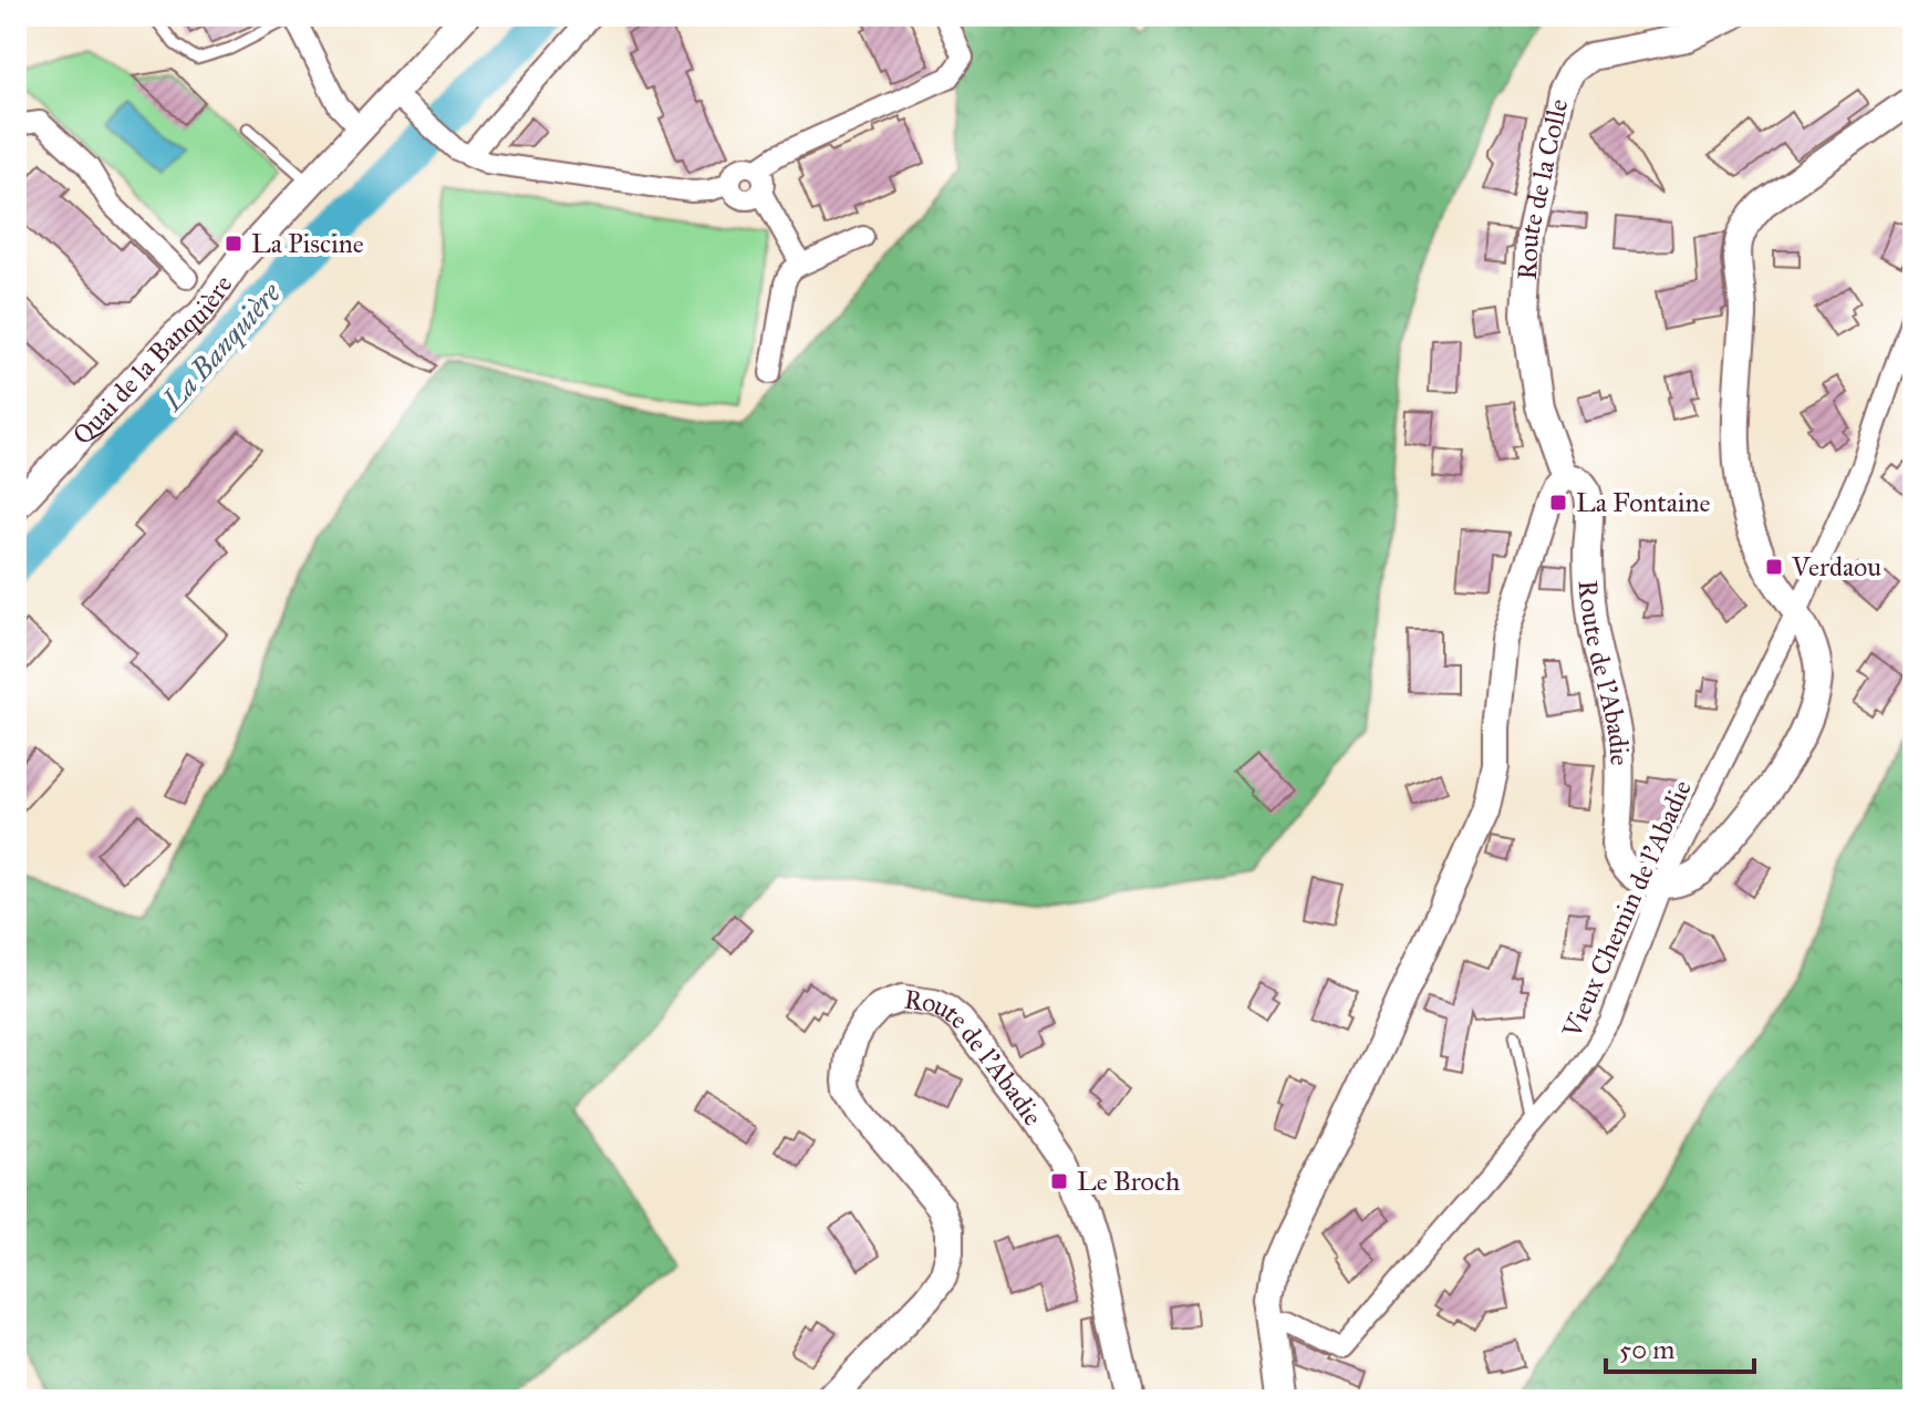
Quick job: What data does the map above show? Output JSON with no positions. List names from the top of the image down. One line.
{"streets":{"street":["Route de la Colle","Quai de la Banquière","Route de l'Abadie","Vieux Chemin de l'Abadie"]},"crossings":[["Route de la Colle","Route de l'Abadie"],["Route de l'Abadie","Vieux Chemin de l'Abadie"]],"water":["La Banquière"],"places":{"transit":["La Piscine","La Fontaine","Verdaou","Le Broch"]},"scale_bar":"50 m"}
